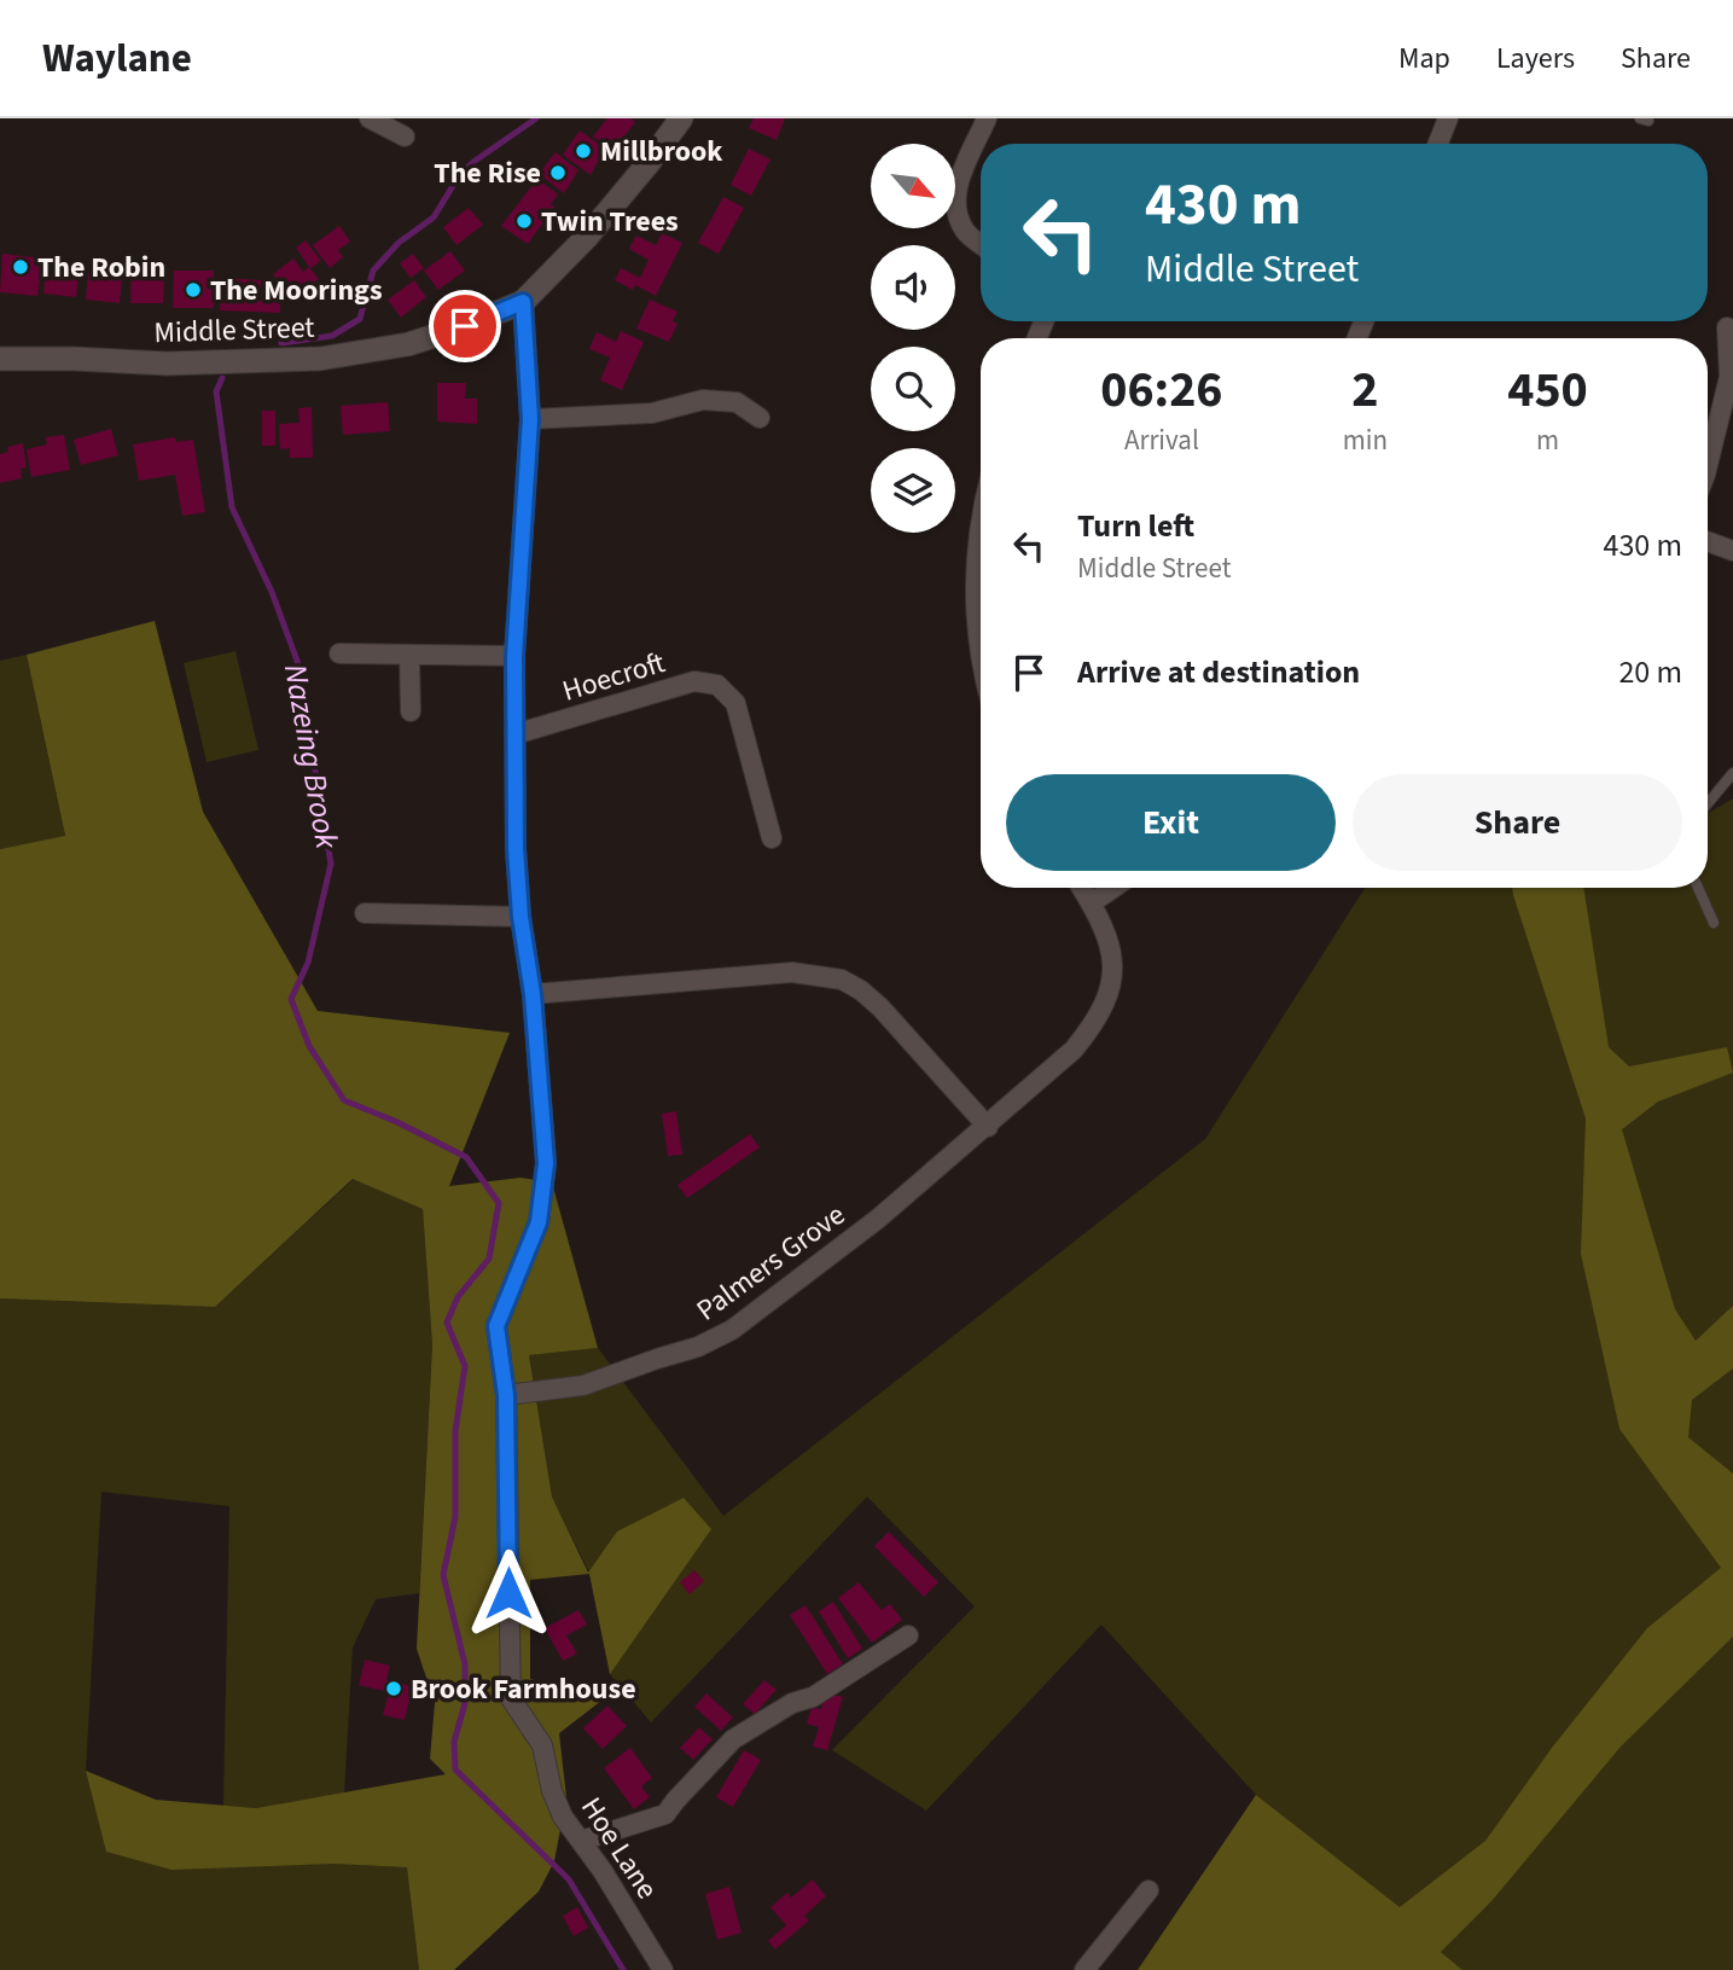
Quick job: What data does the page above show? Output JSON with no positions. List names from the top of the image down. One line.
{"streets":{"street":["Middle Street","Hoecroft","Palmers Grove","Hoe Lane"]},"crossings":[["Middle Street","Hoe Lane"],["Hoecroft","Hoe Lane"],["Palmers Grove","Hoe Lane"]],"water":["Nazeing Brook"],"places":["Millbrook","The Rise","Twin Trees","The Robin","The Moorings","Brook Farmhouse"],"north":"bottom right","page":{"header":"Waylane","nav":["Map","Layers","Share"],"turn":["430 m","Middle Street"],"eta":["06:26","Arrival","2","min","450","m"],"list":[{"name":"Turn left","note":"Middle Street","value":"430 m"},{"name":"Arrive at destination","value":"20 m"}],"buttons":["Exit","Share"]}}
